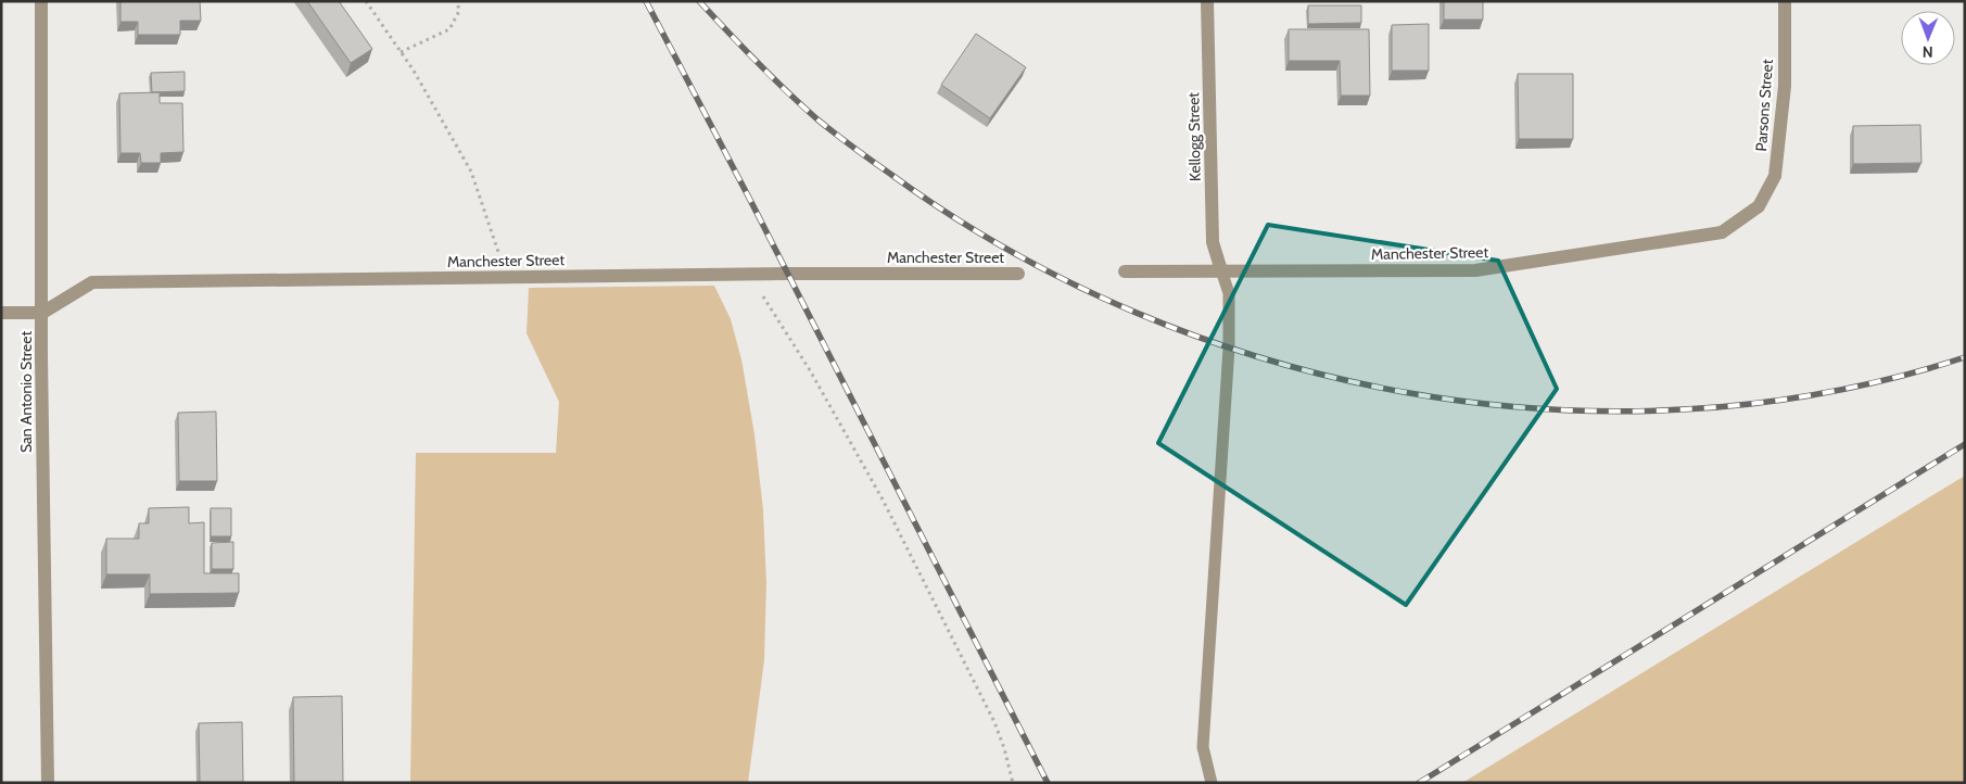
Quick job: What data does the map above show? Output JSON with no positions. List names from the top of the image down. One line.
{"streets":{"street":["Parsons Street","Kellogg Street","Manchester Street","San Antonio Street"]},"crossings":[["Parsons Street","Manchester Street"],["Kellogg Street","Manchester Street"],["Manchester Street","San Antonio Street"]],"north":"bottom"}
